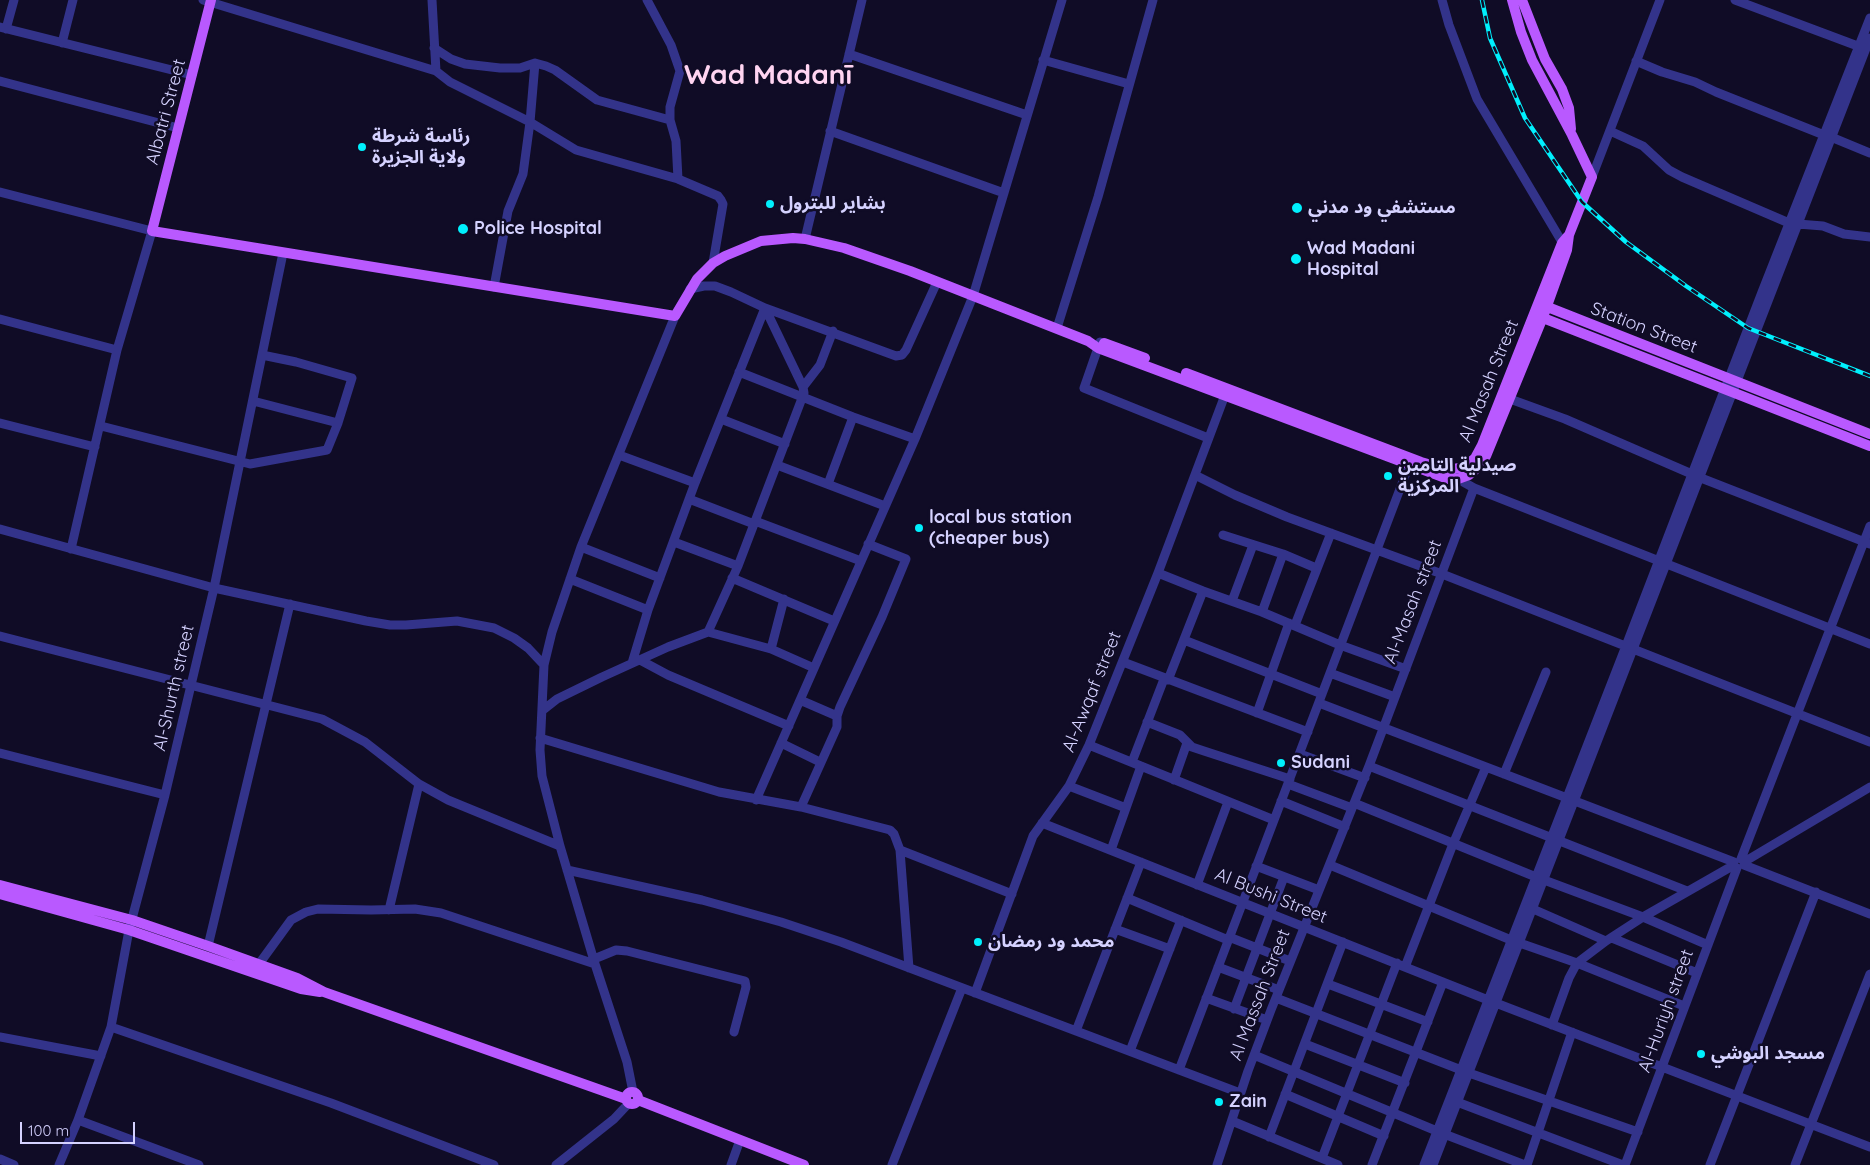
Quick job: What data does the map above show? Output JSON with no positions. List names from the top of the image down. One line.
{"streets":{"main road":["Albatri Street","Station Street","Al Masah Street"],"street":["Al-Masah street","Al-Shurth street","Al-Awqaf street","Al Bushi Street","Al Massah Street","Al-Huriyh street"]},"crossings":[["Al-Masah street","Al Massah Street"],["Al-Awqaf street","Al Bushi Street"],["Al Bushi Street","Al Massah Street"],["Al Bushi Street","Al-Huriyh street"]],"districts":["Wad Madanī"],"places":["رئاسة شرطة ولاية الجزيرة","بشاير للبترول","مستشفي ود مدني","Police Hospital","Wad Madani Hospital","صيدلية التامين المركزية","local bus station (cheaper bus)","Sudani","محمد ود رمضان","مسجد البوشي","Zain"],"scale_bar":"100 m"}
